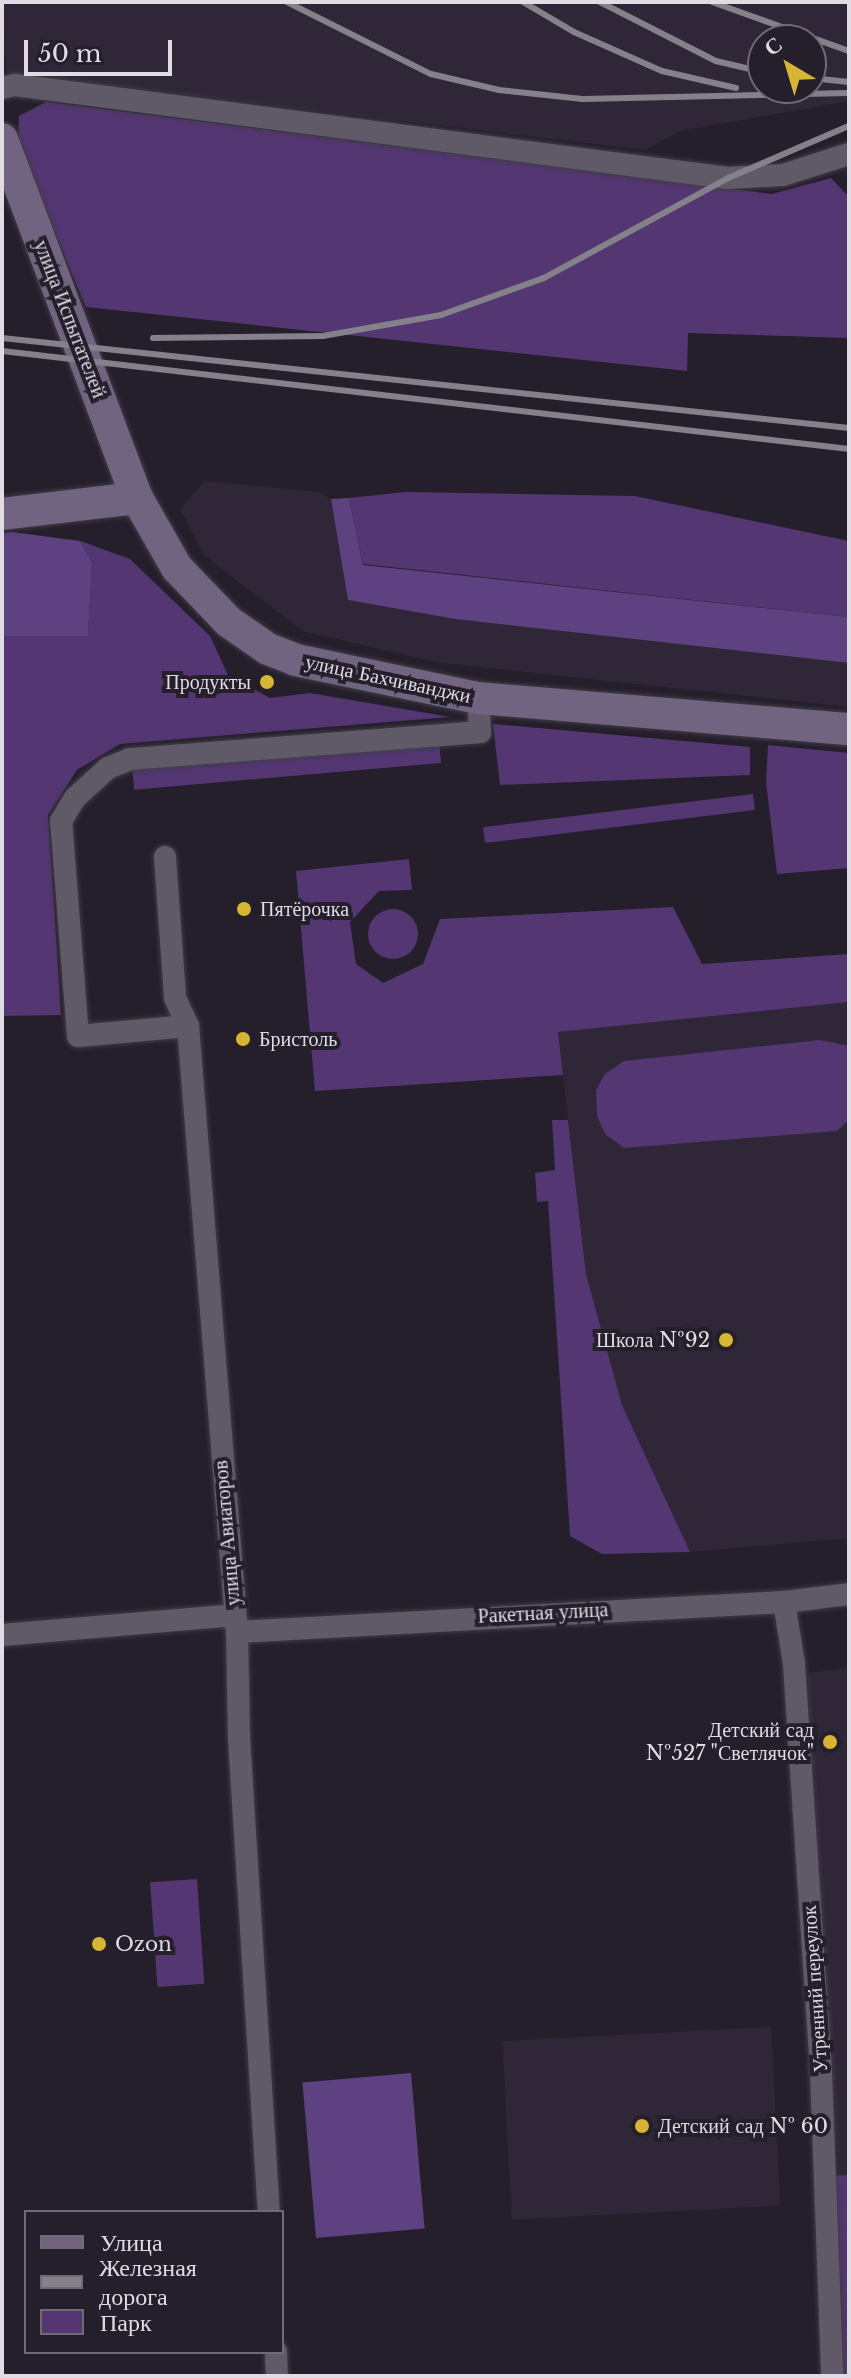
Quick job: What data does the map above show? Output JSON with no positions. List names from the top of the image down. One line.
{"streets":{"main road":["улица Испытателей","улица Бахчиванджи"],"street":["улица Авиаторов","Ракетная улица","Утренний переулок"]},"crossings":[["улица Испытателей","улица Бахчиванджи"],["улица Авиаторов","Ракетная улица"],["Ракетная улица","Утренний переулок"]],"places":["Продукты","Пятёрочка","Бристоль","Школа №92","Детский сад №527 \"Светлячок\"","Ozon","Детский сад № 60"],"legend":["Улица","Железная дорога","Парк"],"scale_bar":"50 m","north":"top left"}
